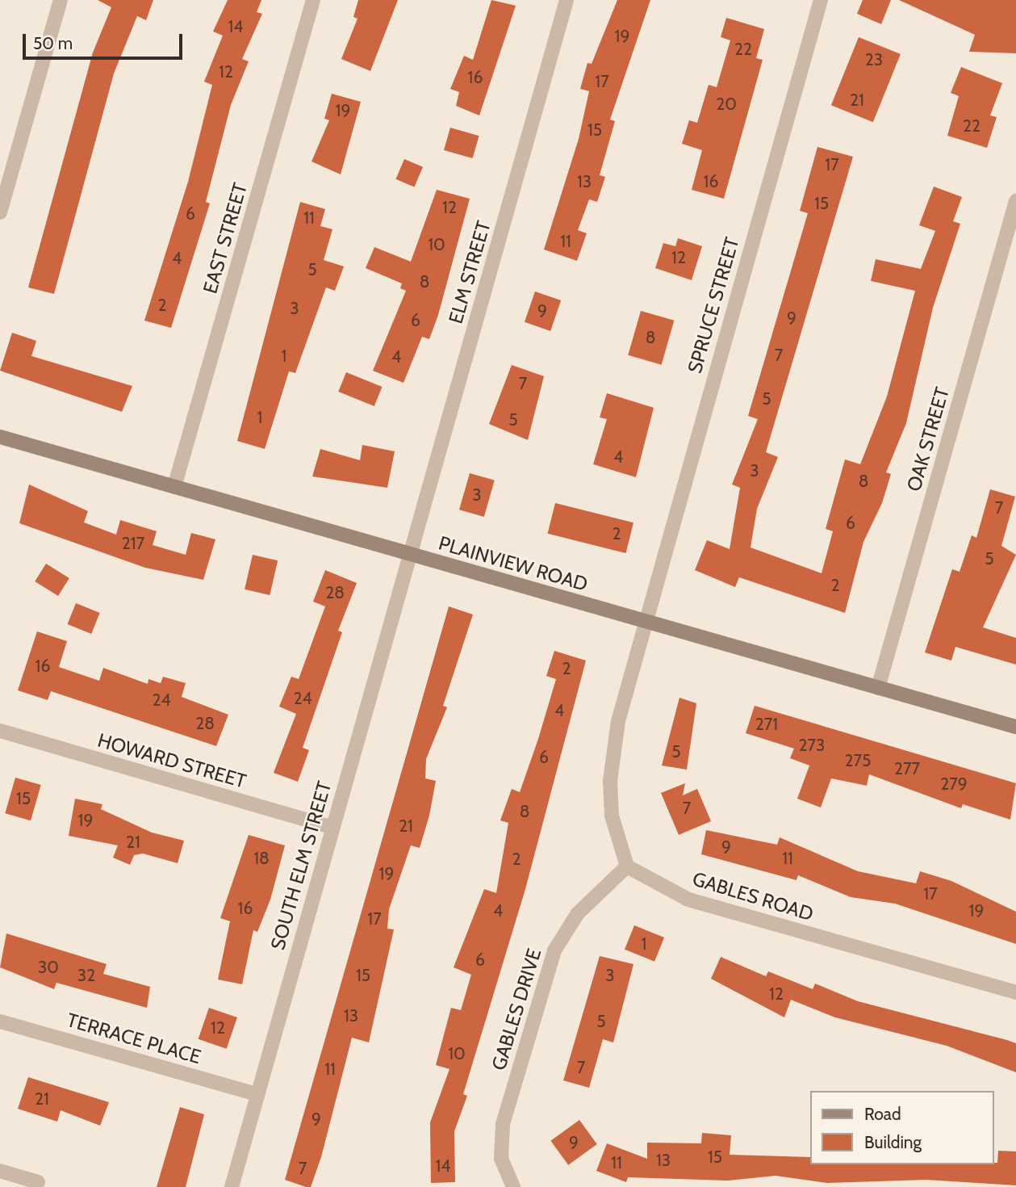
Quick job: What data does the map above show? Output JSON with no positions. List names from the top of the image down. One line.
{"streets":{"main road":["PLAINVIEW ROAD"],"street":["EAST STREET","ELM STREET","SPRUCE STREET","OAK STREET","HOWARD STREET","SOUTH ELM STREET","GABLES ROAD","GABLES DRIVE","TERRACE PLACE"]},"crossings":[["EAST STREET","PLAINVIEW ROAD"],["ELM STREET","PLAINVIEW ROAD"],["ELM STREET","SOUTH ELM STREET"],["SPRUCE STREET","PLAINVIEW ROAD"],["OAK STREET","PLAINVIEW ROAD"],["PLAINVIEW ROAD","SOUTH ELM STREET"],["HOWARD STREET","SOUTH ELM STREET"],["SOUTH ELM STREET","TERRACE PLACE"],["GABLES ROAD","GABLES DRIVE"]],"house_numbers":["14","19","22","23","12","16","17","21","20","19","22","15","17","13","16","15","12","6","11","11","10","12","4","5","8","2","3","9","9","6","8","7","1","4","7","5","1","5","4","3","8","3","7","6","2","217","5","2","28","16","2","24","24","4","28","271","273","5","6","275","277","279","15","7","8","19","21","21","9","18","11","2","19","17","16","4","19","17","1","6","30","32","15","3","12","13","5","12","10","7","11","21","9","9","15","13","11","14","7"],"legend":["Road","Building"],"scale_bar":"50 m"}
